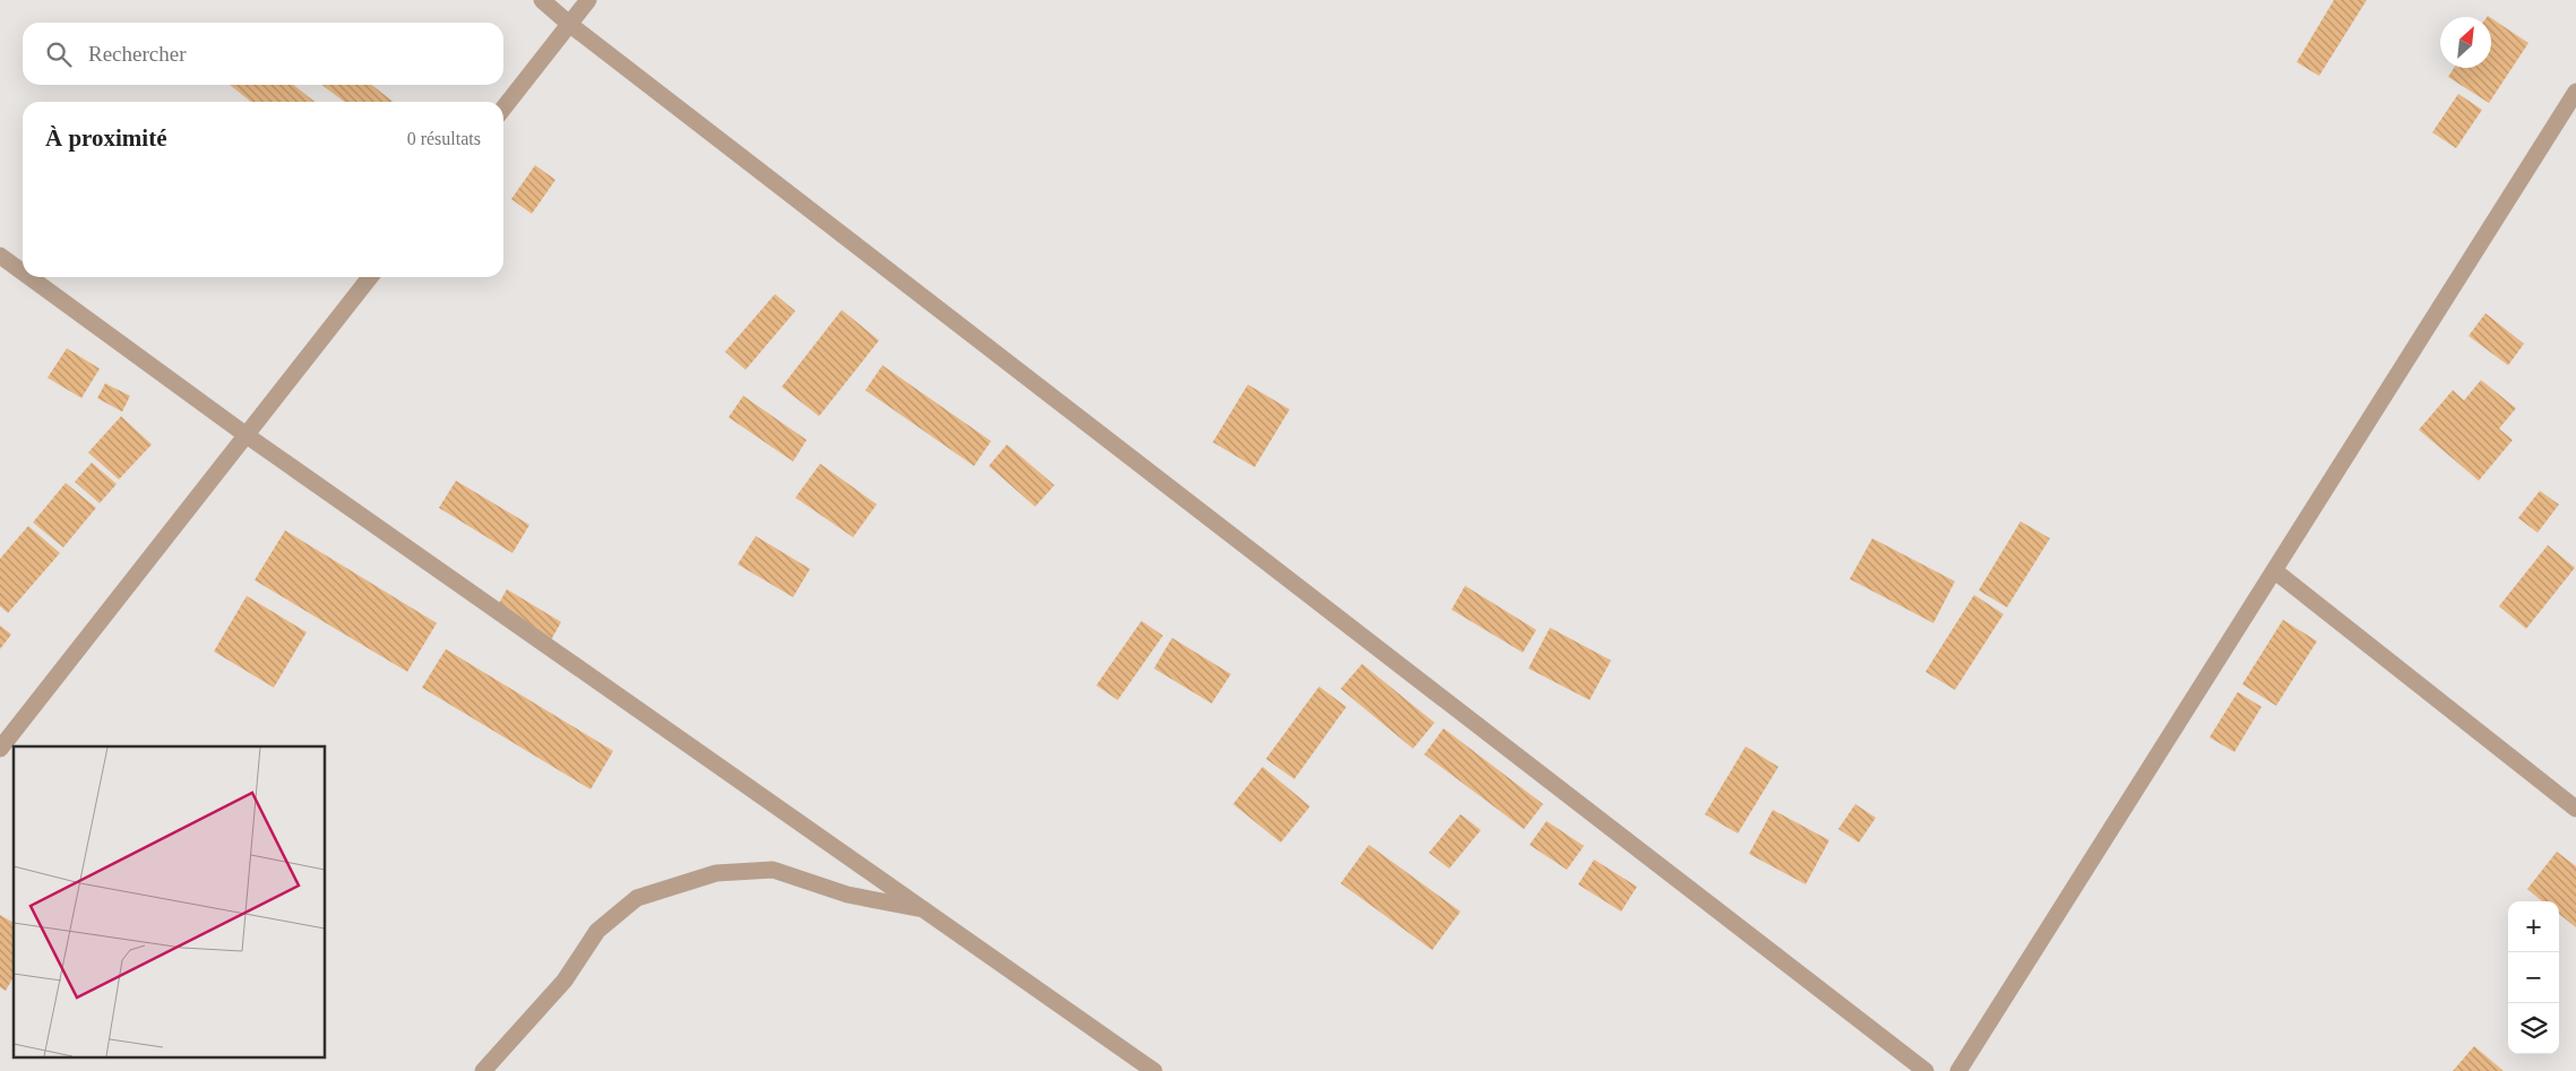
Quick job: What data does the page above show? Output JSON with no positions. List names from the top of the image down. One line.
{"north":"top right","page":{"search":"Rechercher","heading":["À proximité","0 résultats"],"map_buttons":["+","−"]}}
